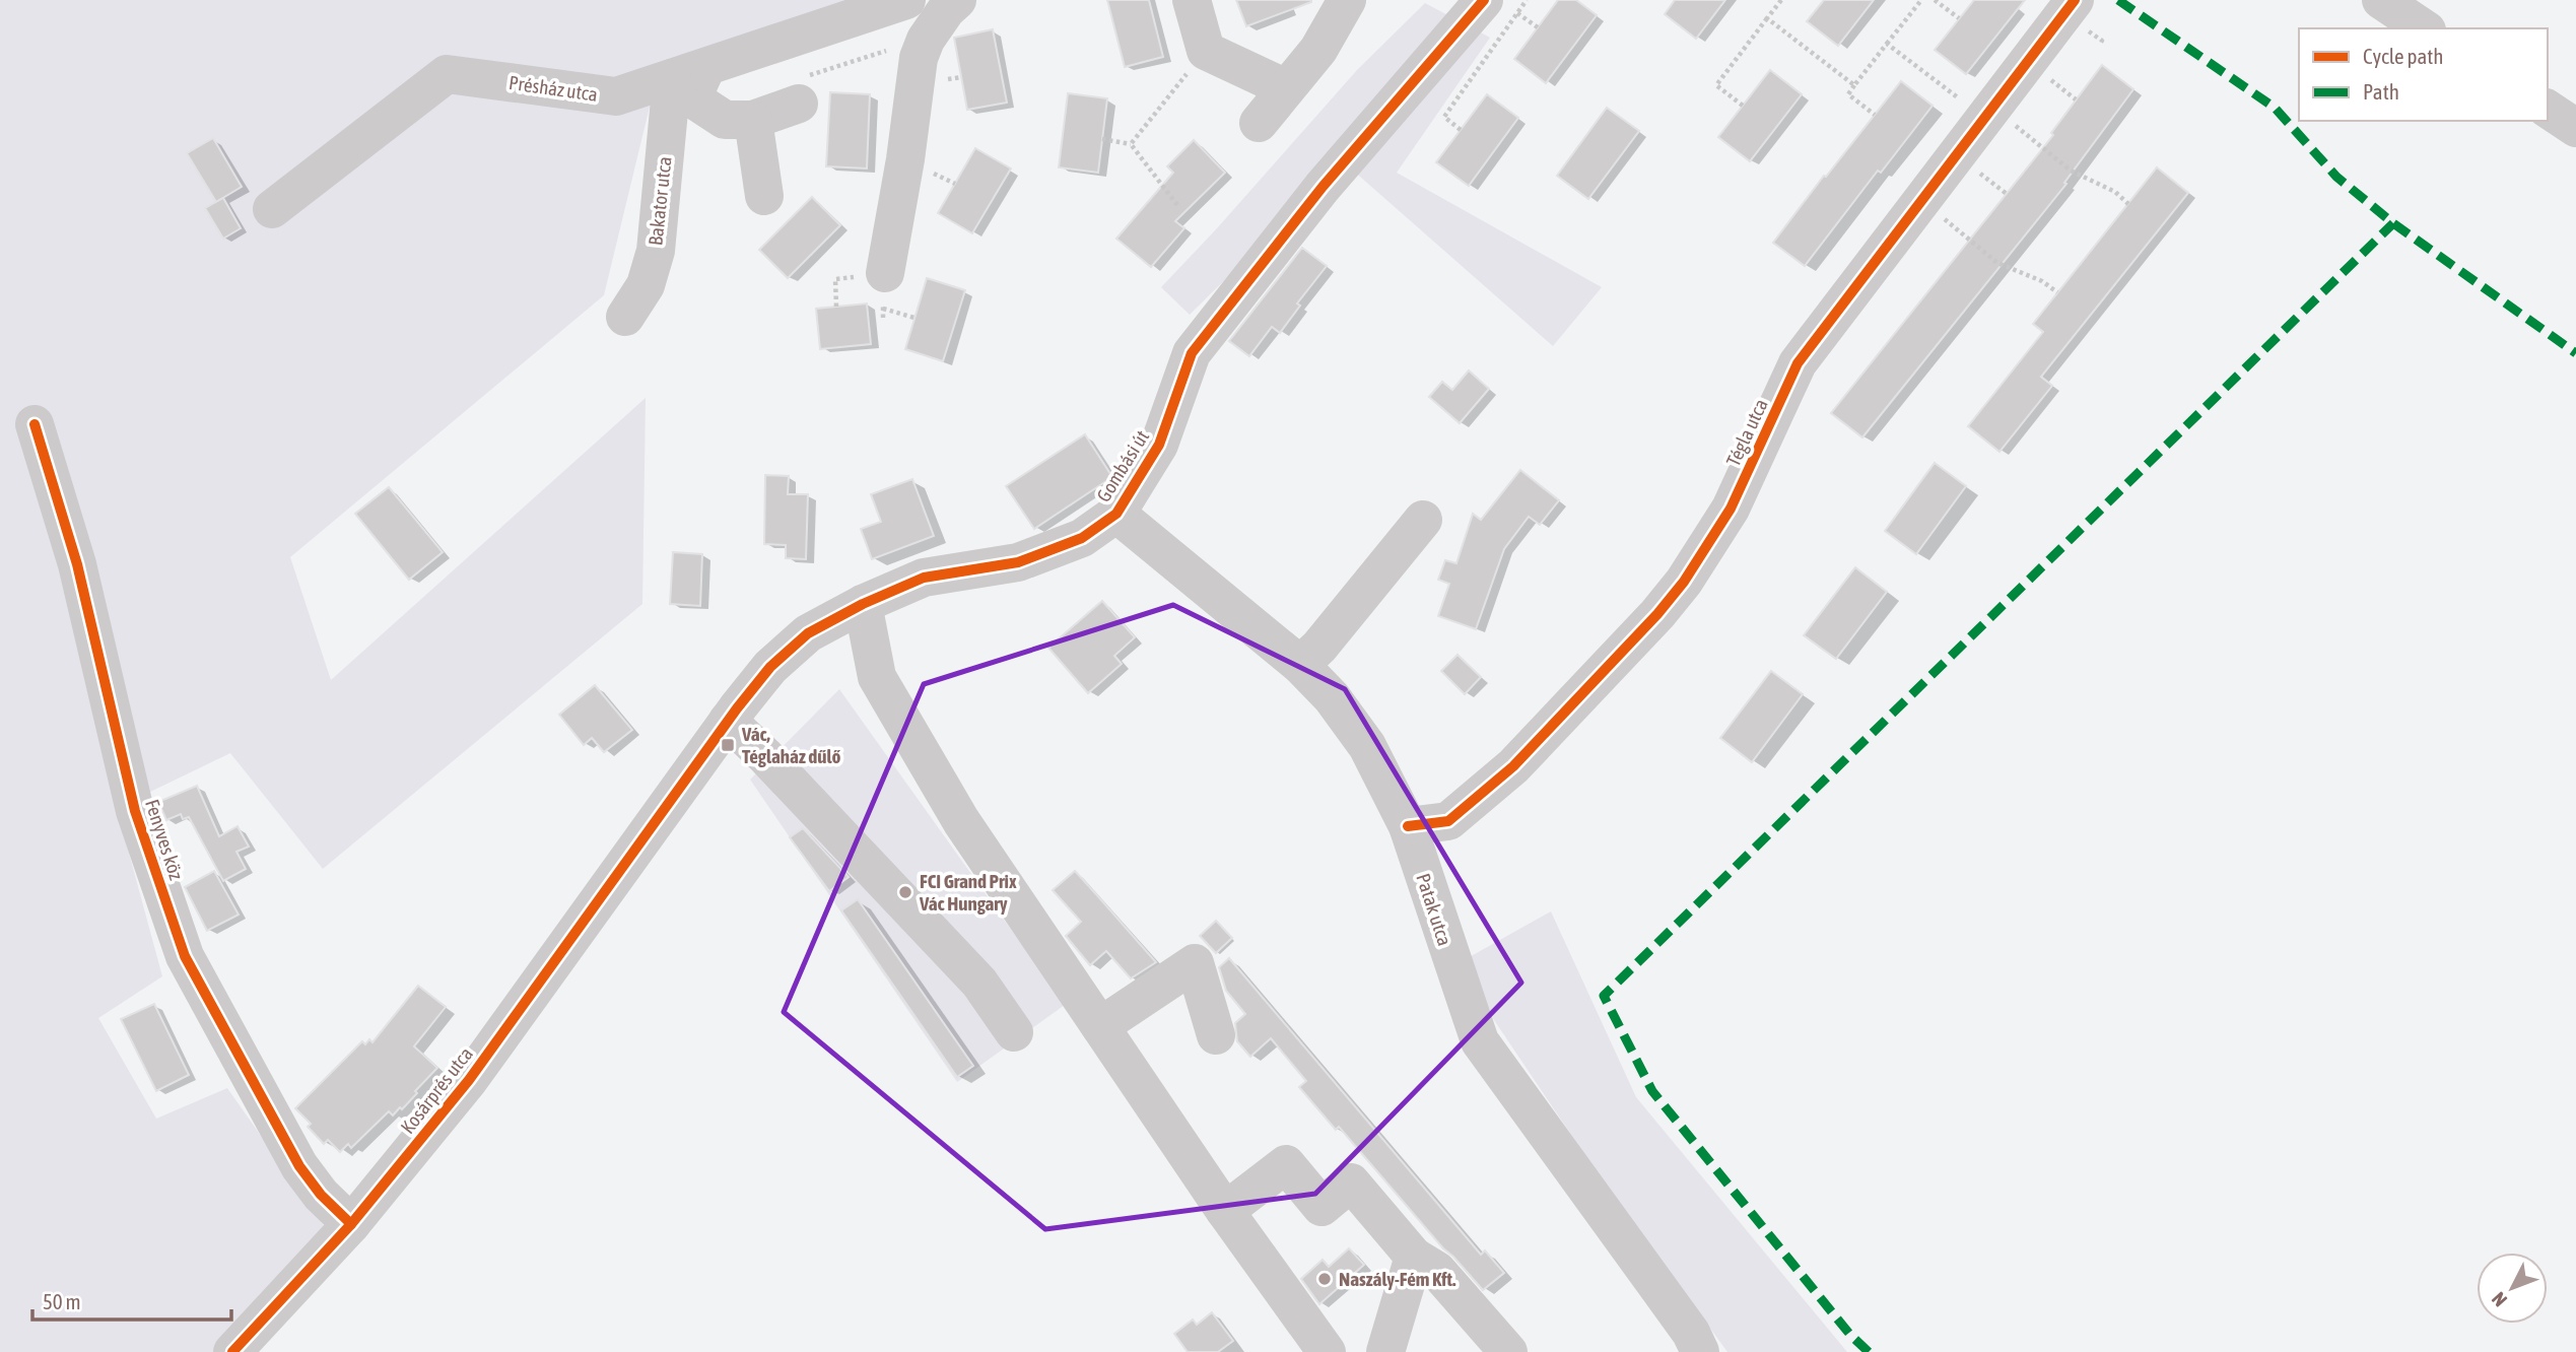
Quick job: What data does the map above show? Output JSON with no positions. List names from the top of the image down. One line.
{"streets":{"street":["Présház utca","Bakator utca","Tégla utca","Gombási út","Fenyves köz","Patak utca","Kosárprés utca"]},"crossings":[["Présház utca","Bakator utca"],["Tégla utca","Patak utca"],["Gombási út","Patak utca"],["Gombási út","Kosárprés utca"],["Fenyves köz","Kosárprés utca"]],"places":{"transit":["Vác, Téglaház dűlő"],"other":["FCI Grand Prix Vác Hungary","Naszály-Fém Kft."]},"legend":["Cycle path","Path"],"scale_bar":"50 m","north":"bottom left"}
